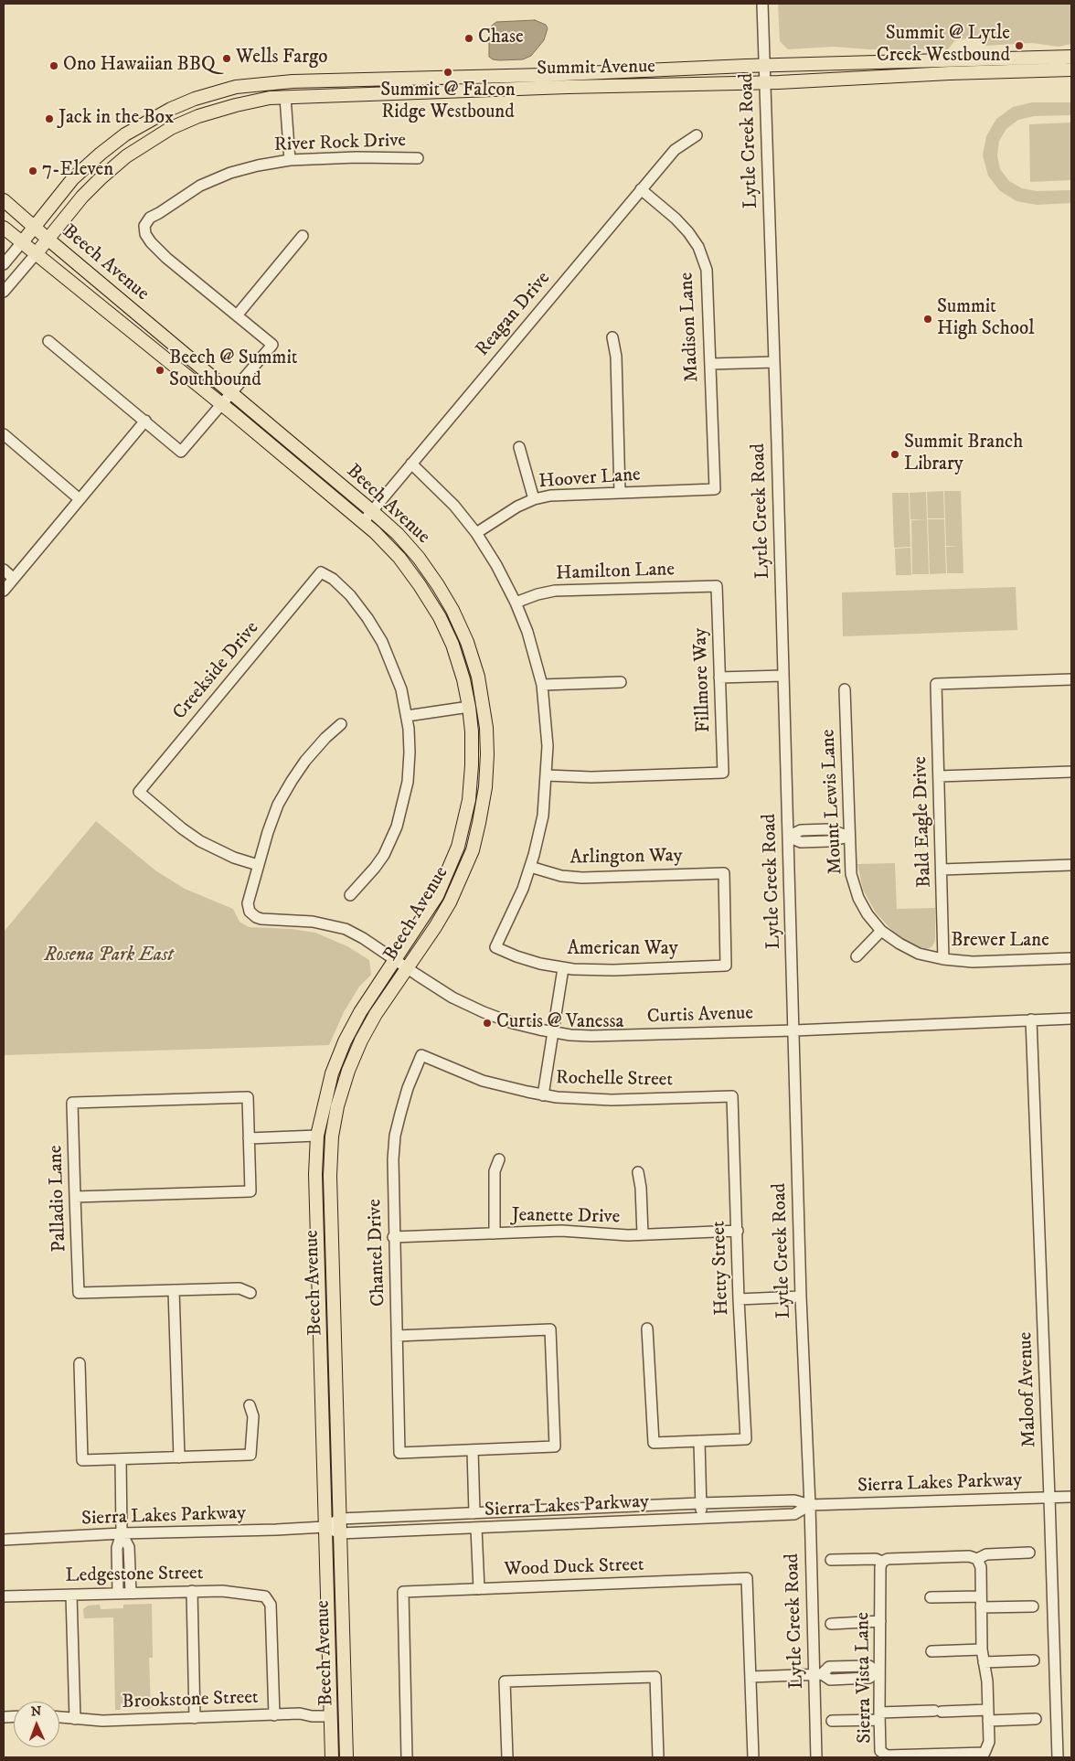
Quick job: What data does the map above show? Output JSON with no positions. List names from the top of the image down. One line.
{"streets":{"main road":["Summit Avenue","Beech Avenue"],"street":["Lytle Creek Road","River Rock Drive","Reagan Drive","Madison Lane","Hoover Lane","Hamilton Lane","Creekside Drive","Fillmore Way","Mount Lewis Lane","Bald Eagle Drive","Arlington Way","Brewer Lane","American Way","Curtis Avenue","Rochelle Street","Palladio Lane","Jeanette Drive","Chantel Drive","Hetty Street","Maloof Avenue","Sierra Lakes Parkway","Wood Duck Street","Ledgestone Street","Sierra Vista Lane","Brookstone Street"]},"crossings":[["Summit Avenue","Lytle Creek Road"],["Summit Avenue","Beech Avenue"],["Lytle Creek Road","Curtis Avenue"],["Lytle Creek Road","Sierra Lakes Parkway"],["Beech Avenue","Reagan Drive"],["Beech Avenue","Curtis Avenue"],["Beech Avenue","Sierra Lakes Parkway"],["Beech Avenue","Brookstone Street"],["Reagan Drive","Madison Lane"],["Madison Lane","Hoover Lane"],["Hamilton Lane","Fillmore Way"],["Creekside Drive","Curtis Avenue"],["Mount Lewis Lane","Brewer Lane"],["Bald Eagle Drive","Brewer Lane"],["Arlington Way","American Way"],["Curtis Avenue","Maloof Avenue"],["Rochelle Street","Chantel Drive"],["Rochelle Street","Hetty Street"],["Jeanette Drive","Chantel Drive"],["Jeanette Drive","Hetty Street"],["Maloof Avenue","Sierra Lakes Parkway"],["Ledgestone Street","Brookstone Street"]],"parks":["Rosena Park East"],"places":["Chase","Summit @ Lytle Creek Westbound","Wells Fargo","Ono Hawaiian BBQ","Summit @ Falcon Ridge Westbound","Jack in the Box","7-Eleven","Summit High School","Beech @ Summit Southbound","Summit Branch Library","Curtis @ Vanessa"],"north":"top"}
